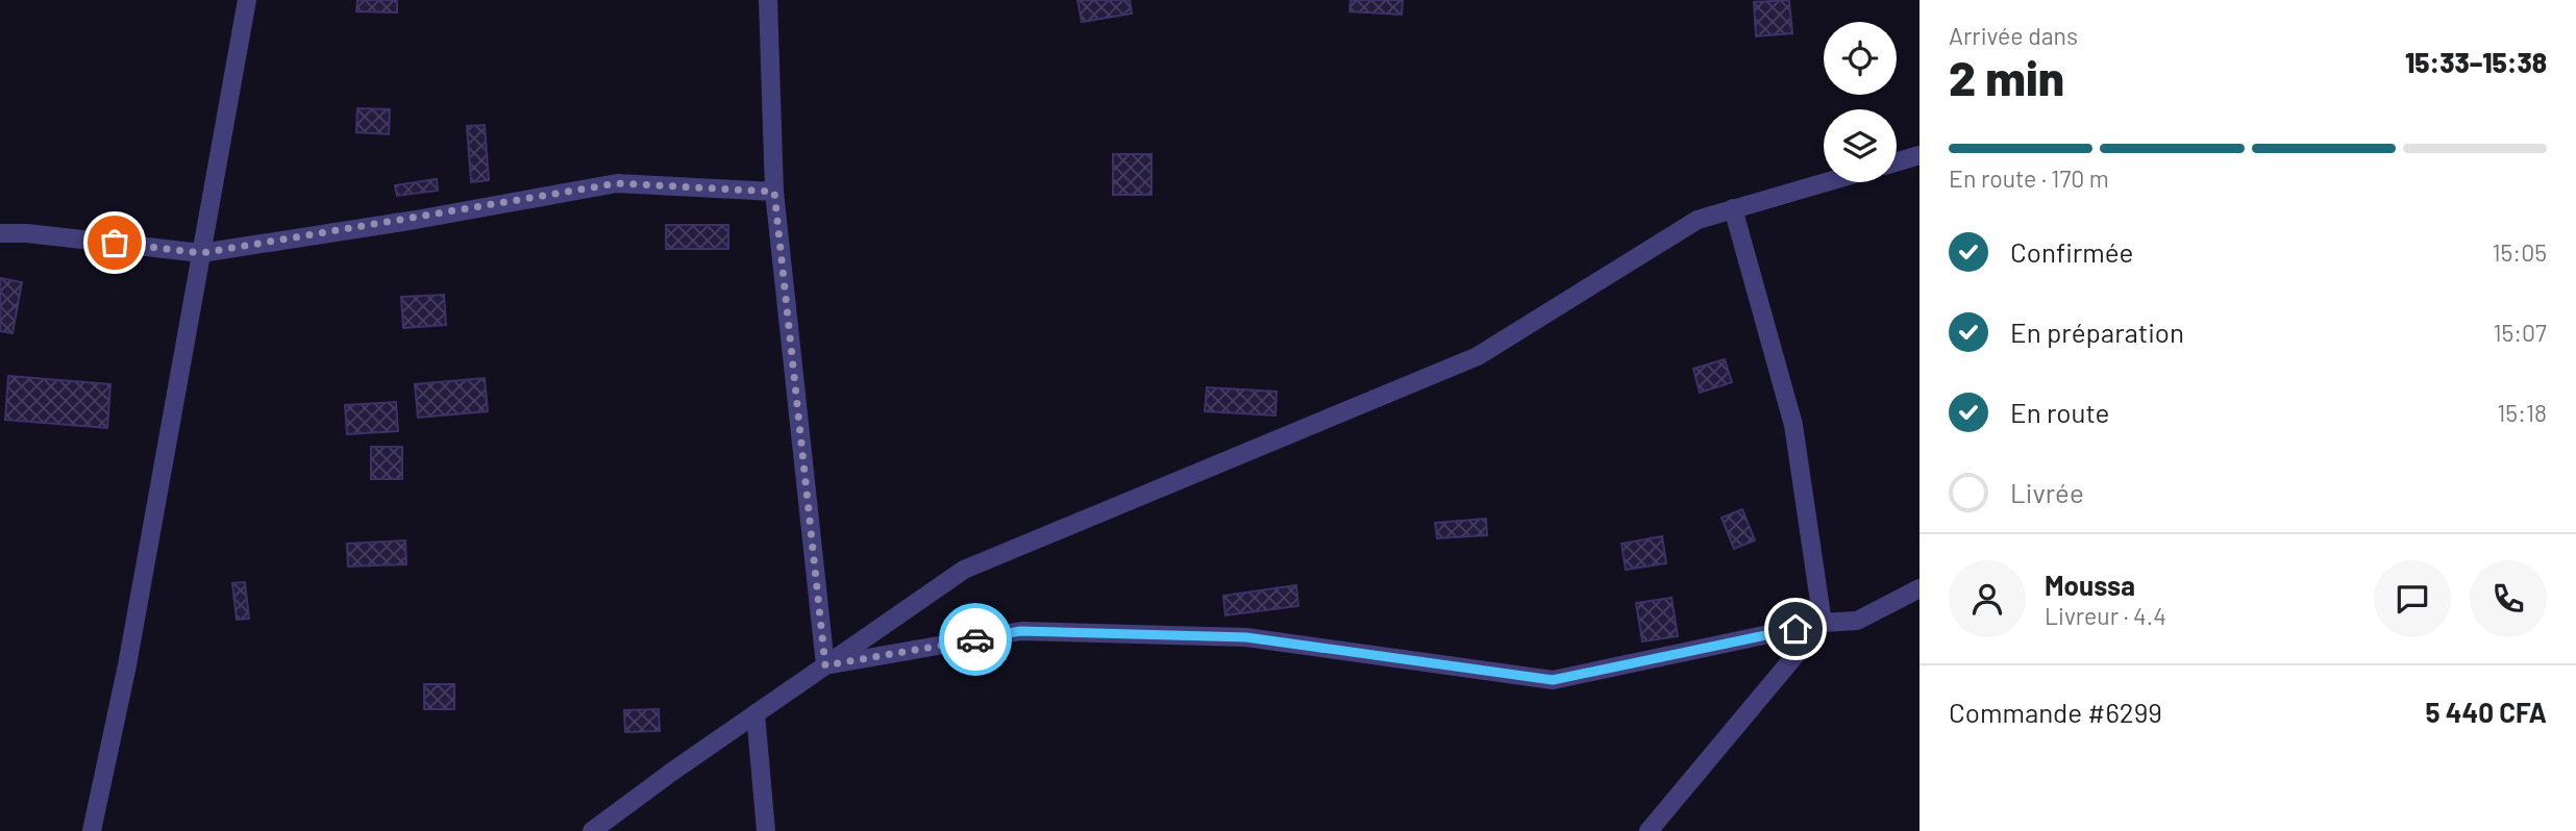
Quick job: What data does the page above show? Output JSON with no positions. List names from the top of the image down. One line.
{"page":{"heading":["2 min","Arrivée dans","15:33–15:38"],"panel":["Moussa","Livreur · 4.4","Commande #6299","5 440 CFA"],"bar":"En route · 170 m","list":[["Confirmée","15:05"],["En préparation","15:07"],["En route","15:18"],"Livrée"]}}
